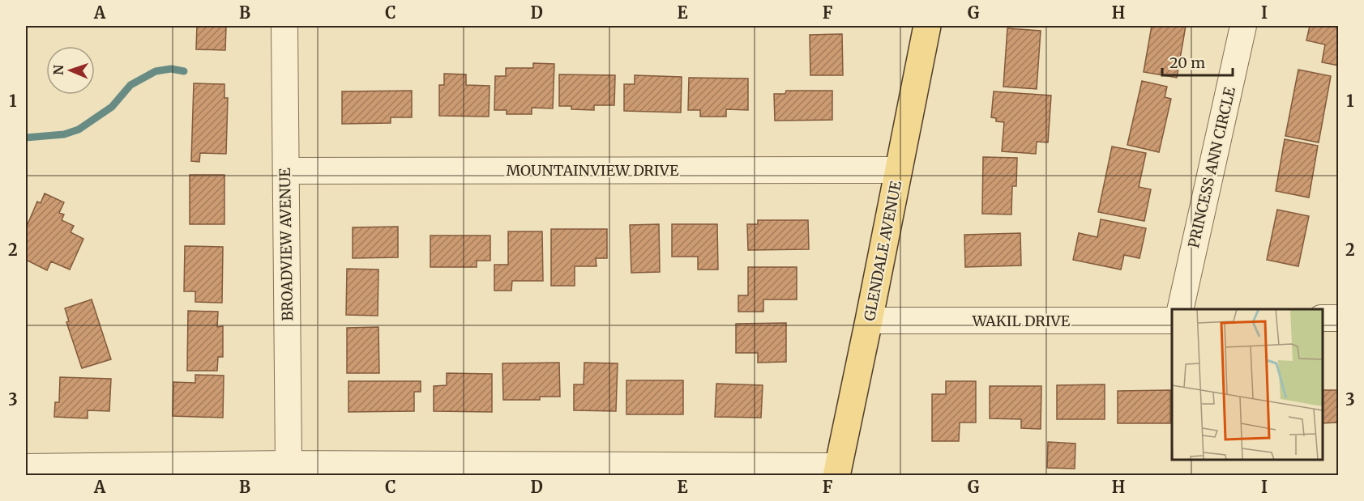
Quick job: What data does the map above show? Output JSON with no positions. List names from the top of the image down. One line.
{"streets":{"main road":["GLENDALE AVENUE"],"street":["PRINCESS ANN CIRCLE","MOUNTAINVIEW DRIVE","BROADVIEW AVENUE","WAKIL DRIVE"]},"crossings":[["MOUNTAINVIEW DRIVE","BROADVIEW AVENUE"],["MOUNTAINVIEW DRIVE","GLENDALE AVENUE"],["GLENDALE AVENUE","WAKIL DRIVE"]],"scale_bar":"20 m","north":"left","grid":{"columns":["A","B","C","D","E","F","G","H","I"],"rows":["1","2","3"]}}
